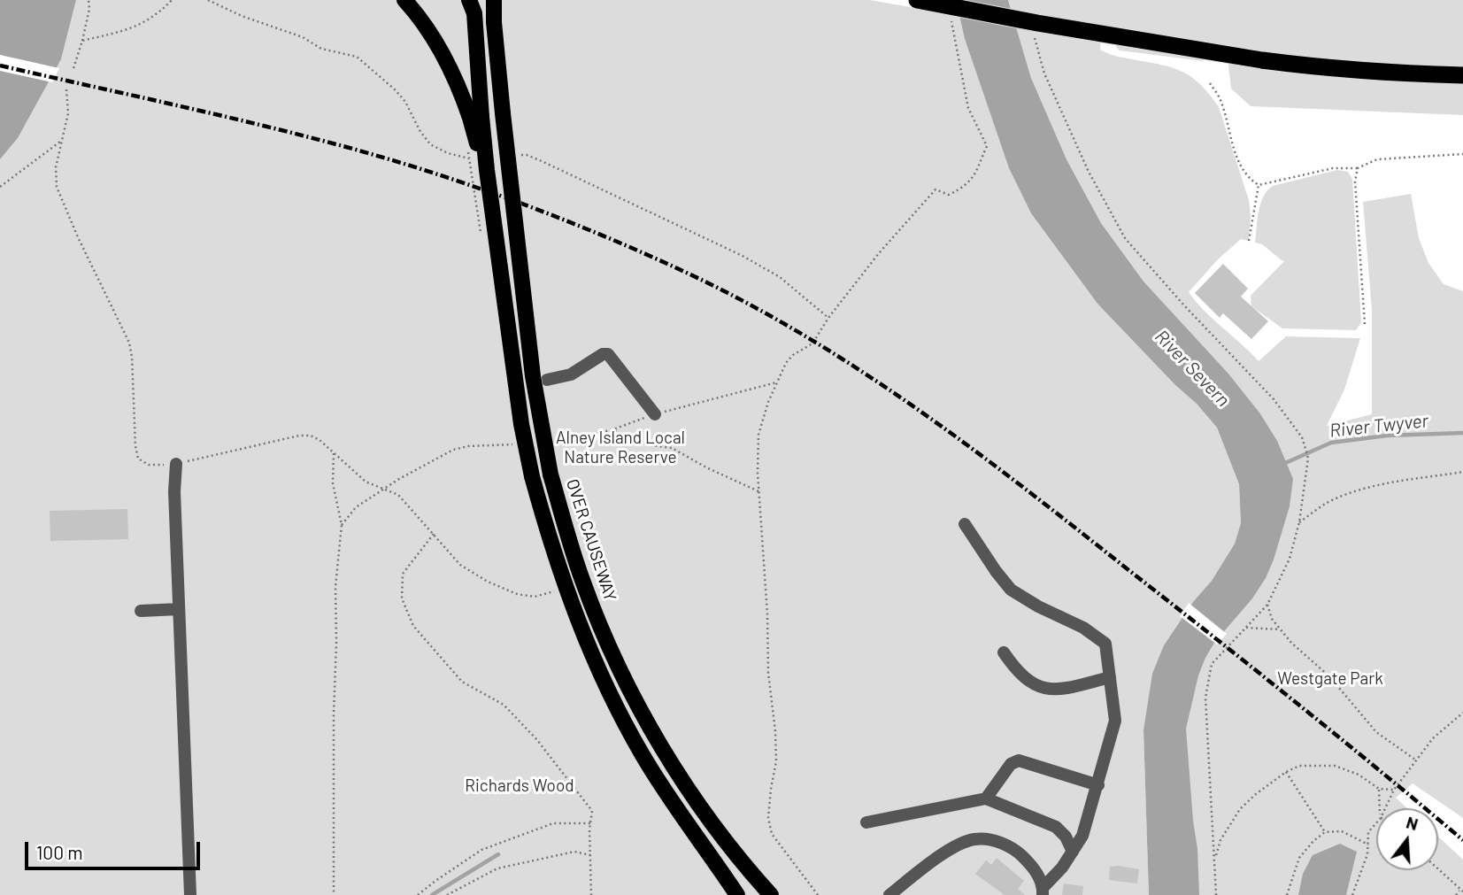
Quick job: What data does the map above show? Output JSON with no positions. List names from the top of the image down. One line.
{"streets":{"main road":["OVER CAUSEWAY"]},"water":["River Severn","River Twyver"],"parks":["Alney Island Local Nature Reserve","Westgate Park","Richards Wood"],"scale_bar":"100 m","north":"top"}
